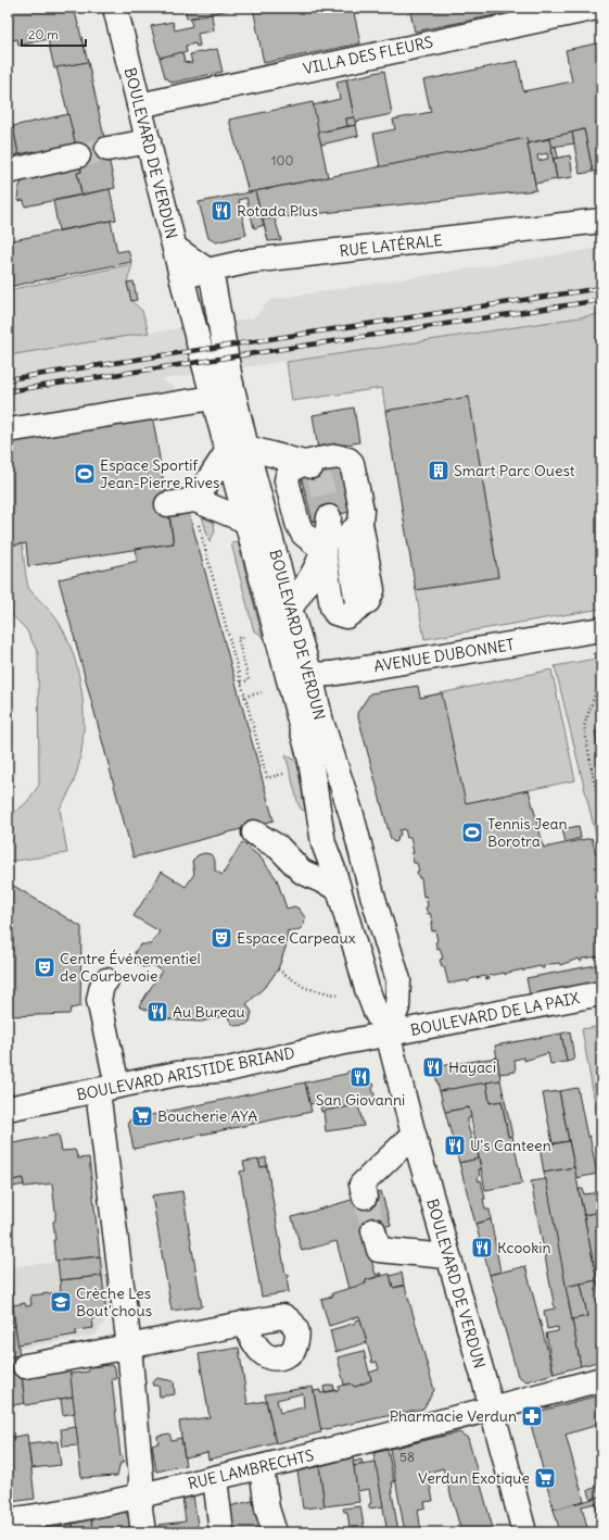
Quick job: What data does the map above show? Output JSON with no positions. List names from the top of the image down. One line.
{"streets":{"street":["VILLA DES FLEURS","BOULEVARD DE VERDUN","RUE LATÉRALE","AVENUE DUBONNET","BOULEVARD DE LA PAIX","BOULEVARD ARISTIDE BRIAND","RUE LAMBRECHTS"]},"crossings":[["VILLA DES FLEURS","BOULEVARD DE VERDUN"],["BOULEVARD DE VERDUN","RUE LATÉRALE"],["BOULEVARD DE VERDUN","AVENUE DUBONNET"],["BOULEVARD DE VERDUN","BOULEVARD DE LA PAIX"],["BOULEVARD DE VERDUN","BOULEVARD ARISTIDE BRIAND"],["BOULEVARD DE VERDUN","RUE LAMBRECHTS"],["BOULEVARD DE LA PAIX","BOULEVARD ARISTIDE BRIAND"]],"places":{"restaurant":["Rotada Plus","Au Bureau","Hayaci","San Giovanni","U's Canteen","Kcookin"],"building":["Smart Parc Ouest"],"sports":["Espace Sportif Jean-Pierre Rives","Tennis Jean Borotra"],"theatre":["Espace Carpeaux","Centre Événementiel de Courbevoie"],"supermarket":["Boucherie AYA","Verdun Exotique"],"school or university":["Crèche Les Bout'chous"],"pharmacy":["Pharmacie Verdun"]},"house_numbers":["100","58"],"scale_bar":"20 m"}
